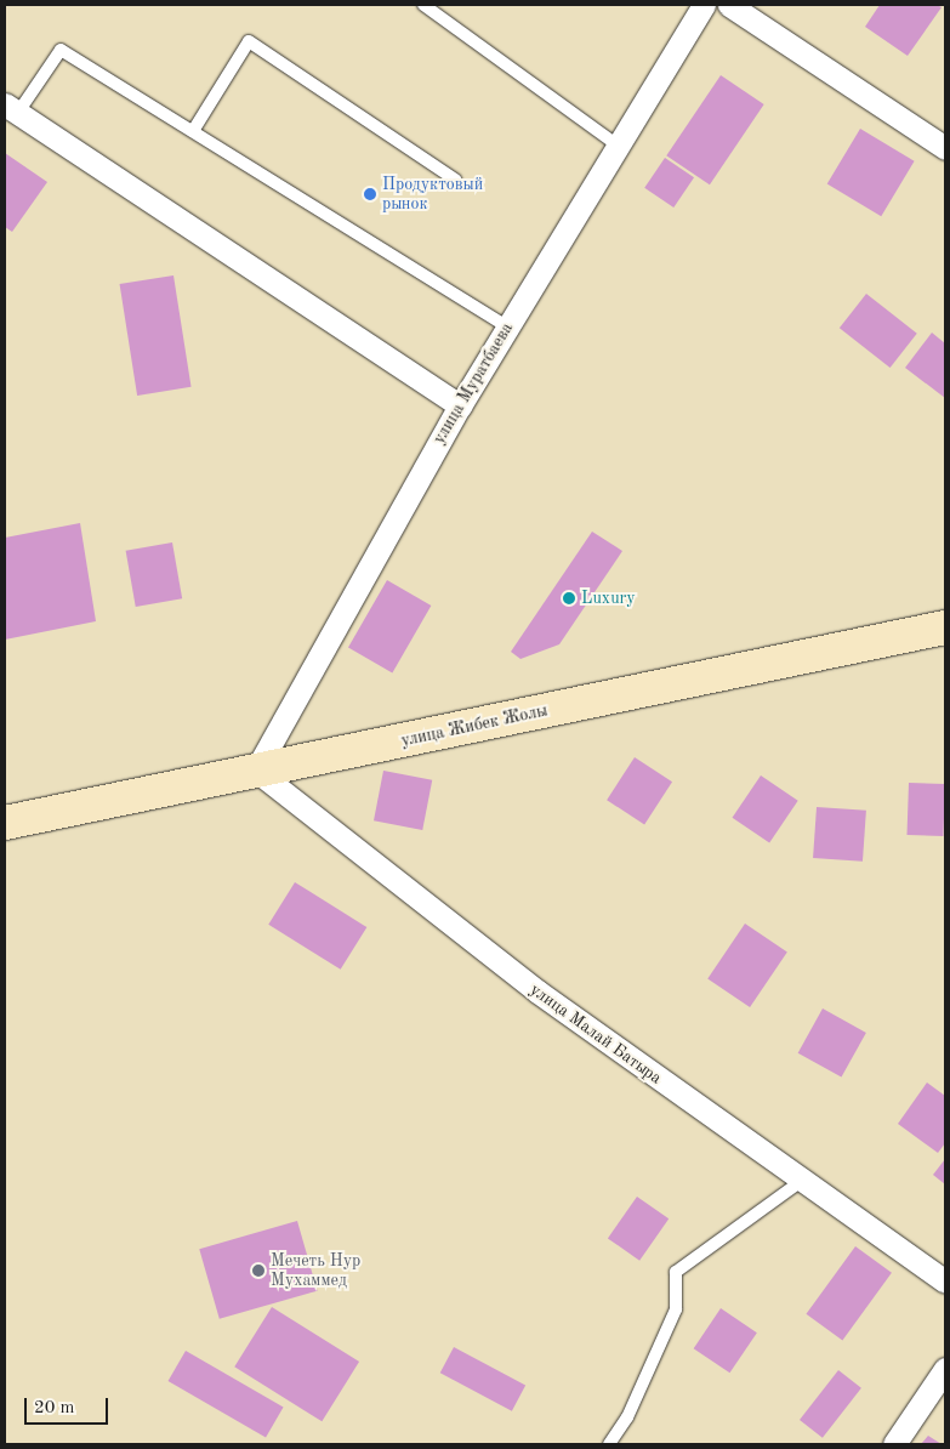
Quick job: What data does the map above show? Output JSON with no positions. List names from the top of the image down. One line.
{"streets":{"main road":["улица Жибек Жолы"],"street":["улица Муратбаева","улица Малай Батыра"]},"crossings":[["улица Муратбаева","улица Жибек Жолы"],["улица Муратбаева","улица Малай Батыра"],["улица Жибек Жолы","улица Малай Батыра"]],"places":["Продуктовый рынок","Luxury","Мечеть Нур Мухаммед"],"scale_bar":"20 m"}
